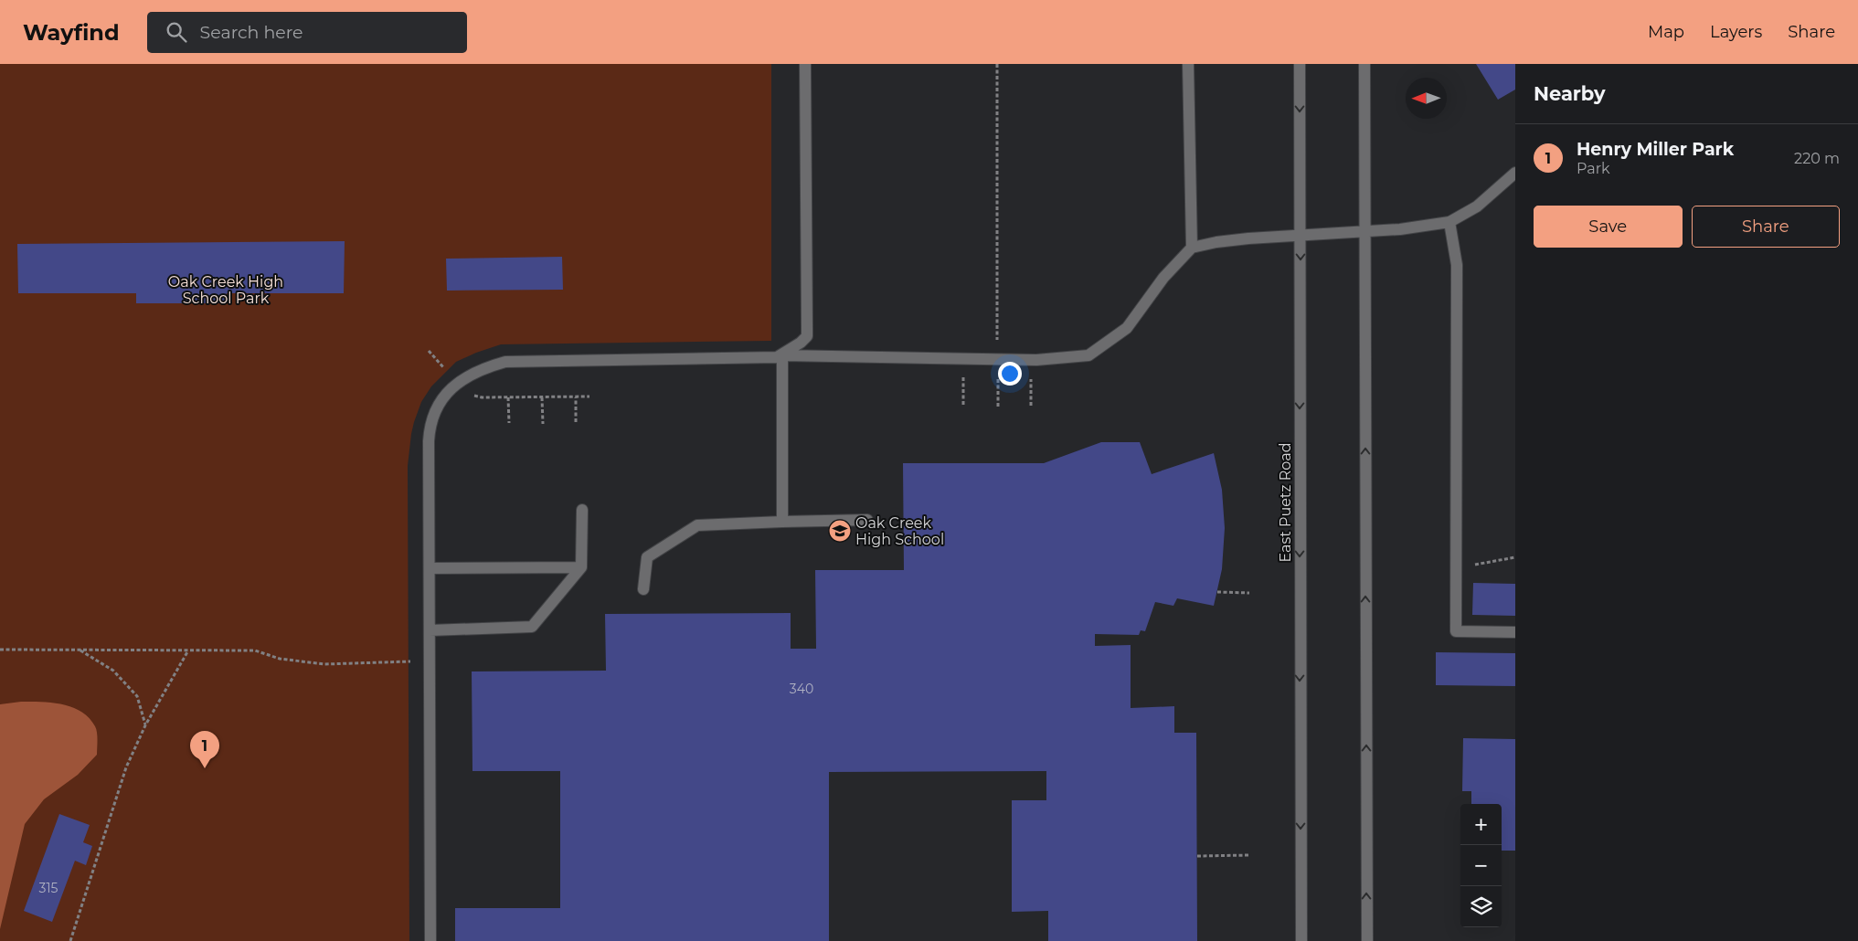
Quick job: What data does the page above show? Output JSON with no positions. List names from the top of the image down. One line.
{"streets":{"street":["East Puetz Road"]},"parks":["Oak Creek High School Park"],"places":{"school or university":["Oak Creek High School"]},"house_numbers":["340","315"],"north":"left","page":{"header":"Wayfind","search":"Search here","nav":["Map","Layers","Share"],"heading":"Nearby","list":[{"mark":"1","name":"Henry Miller Park","note":"Park","value":"220 m"}],"buttons":["Save","Share"],"pins":"1","map_buttons":["+","−"]}}
